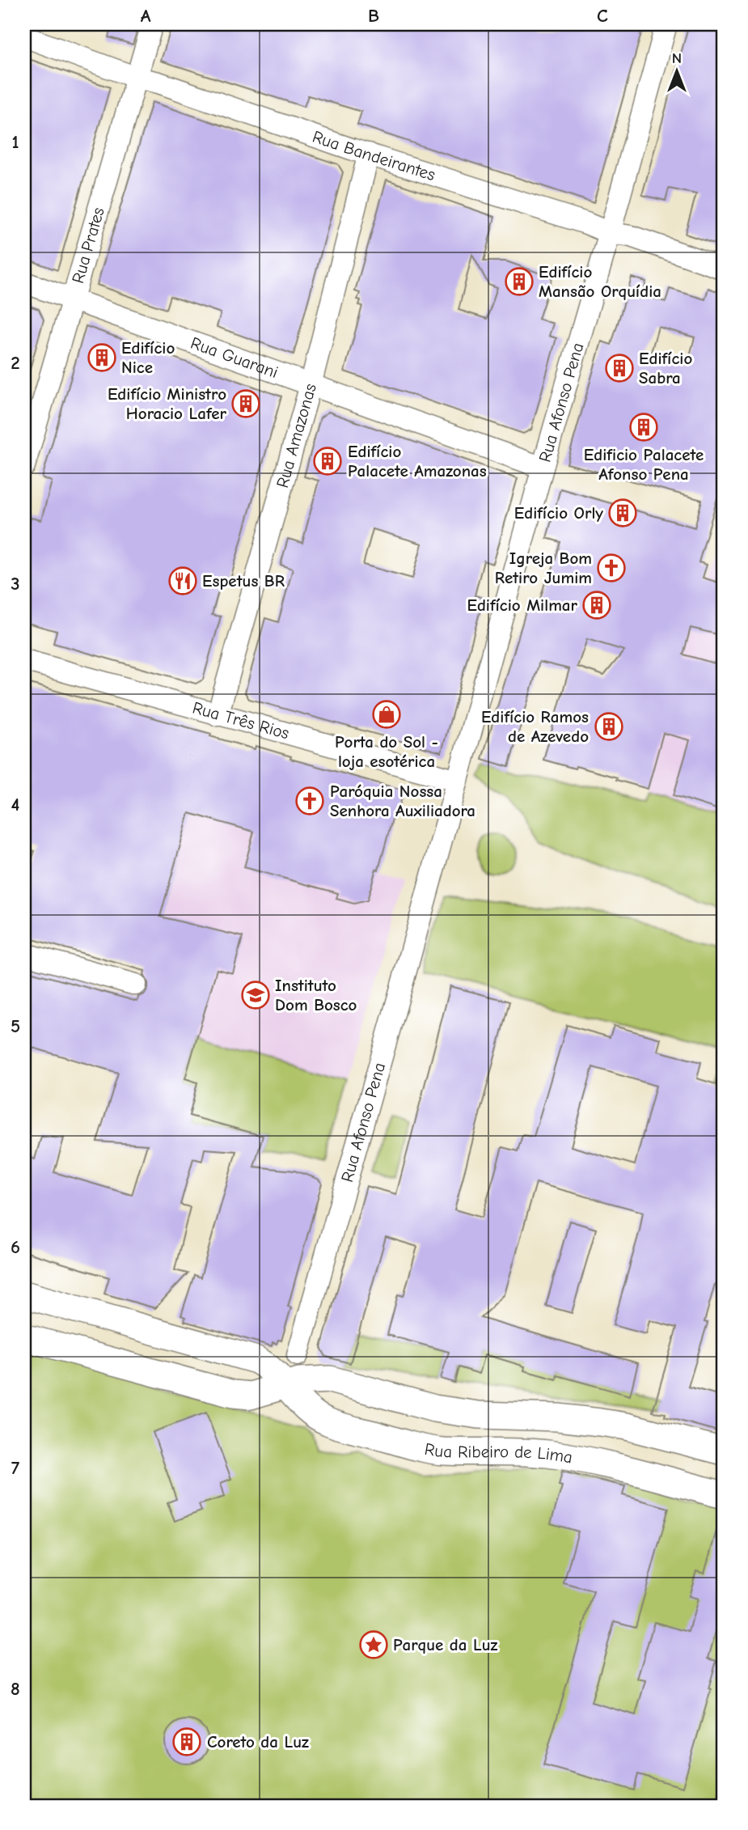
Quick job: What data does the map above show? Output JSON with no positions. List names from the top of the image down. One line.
{"streets":{"main road":["Rua Ribeiro de Lima"],"street":["Rua Bandeirantes","Rua Prates","Rua Guarani","Rua Afonso Pena","Rua Amazonas","Rua Três Rios"]},"crossings":[["Rua Bandeirantes","Rua Prates"],["Rua Bandeirantes","Rua Afonso Pena"],["Rua Bandeirantes","Rua Amazonas"],["Rua Prates","Rua Guarani"],["Rua Guarani","Rua Afonso Pena"],["Rua Guarani","Rua Amazonas"],["Rua Afonso Pena","Rua Três Rios"],["Rua Amazonas","Rua Três Rios"]],"places":{"building":["Edifício Mansão Orquídia","Edifício Nice","Edifício Sabra","Edifício Ministro Horacio Lafer","Edificio Palacete Afonso Pena","Edifício Palacete Amazonas","Edifício Orly","Edifício Milmar","Edifício Ramos de Azevedo","Coreto da Luz"],"church":["Igreja Bom Retiro Jumim","Paróquia Nossa Senhora Auxiliadora"],"restaurant":["Espetus BR"],"shop":["Porta do Sol - loja esotérica"],"school or university":["Instituto Dom Bosco"],"place":["Parque da Luz"]},"north":"top","grid":{"columns":["A","B","C"],"rows":["1","2","3","4","5","6","7","8"]}}
